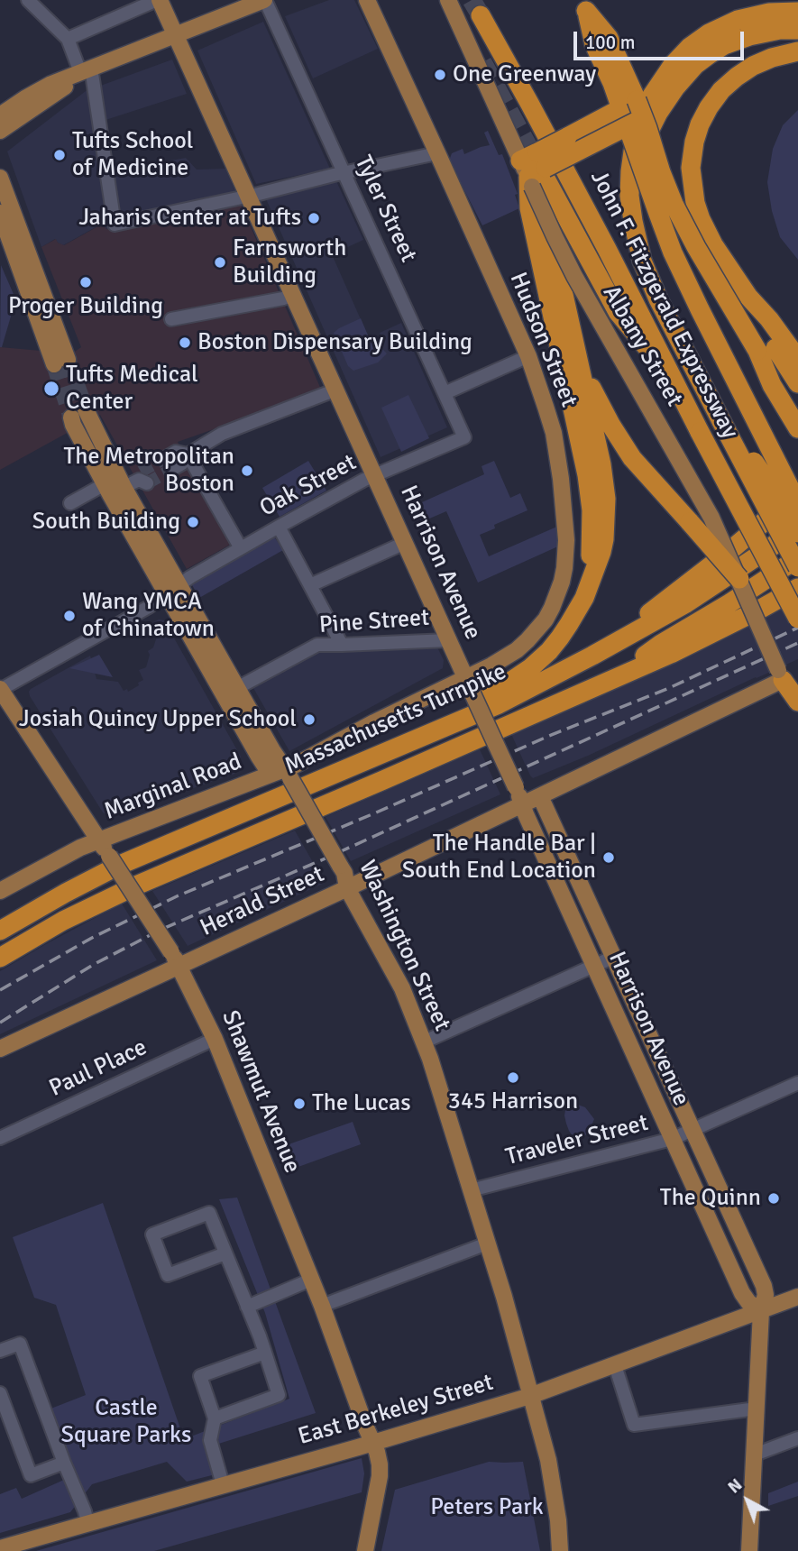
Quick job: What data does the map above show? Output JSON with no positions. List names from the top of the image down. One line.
{"streets":{"highway":["John F. Fitzgerald Expressway","Massachusetts Turnpike"],"main road":["Hudson Street","Albany Street","Harrison Avenue","Marginal Road","Herald Street","Washington Street","Shawmut Avenue","East Berkeley Street"],"street":["Tyler Street","Oak Street","Pine Street","Paul Place","Traveler Street"]},"crossings":[["Tyler Street","Oak Street"],["Hudson Street","Harrison Avenue"],["Hudson Street","Marginal Road"],["Albany Street","Herald Street"],["Oak Street","Harrison Avenue"],["Oak Street","Washington Street"],["Oak Street","Shawmut Avenue"],["Harrison Avenue","Pine Street"],["Harrison Avenue","Marginal Road"],["Harrison Avenue","Herald Street"],["Harrison Avenue","Traveler Street"],["Harrison Avenue","East Berkeley Street"],["Pine Street","Washington Street"],["Marginal Road","Washington Street"],["Marginal Road","Shawmut Avenue"],["Herald Street","Washington Street"],["Herald Street","Shawmut Avenue"],["Washington Street","Traveler Street"],["Washington Street","East Berkeley Street"],["Paul Place","Shawmut Avenue"],["Shawmut Avenue","East Berkeley Street"]],"parks":["Castle Square Parks","Peters Park"],"places":["One Greenway","Tufts School of Medicine","Jaharis Center at Tufts","Farnsworth Building","Proger Building","Boston Dispensary Building","Tufts Medical Center","The Metropolitan Boston","South Building","Wang YMCA of Chinatown","Josiah Quincy Upper School","The Handle Bar | South End Location","345 Harrison","The Lucas","The Quinn"],"scale_bar":"100 m","north":"top left"}
